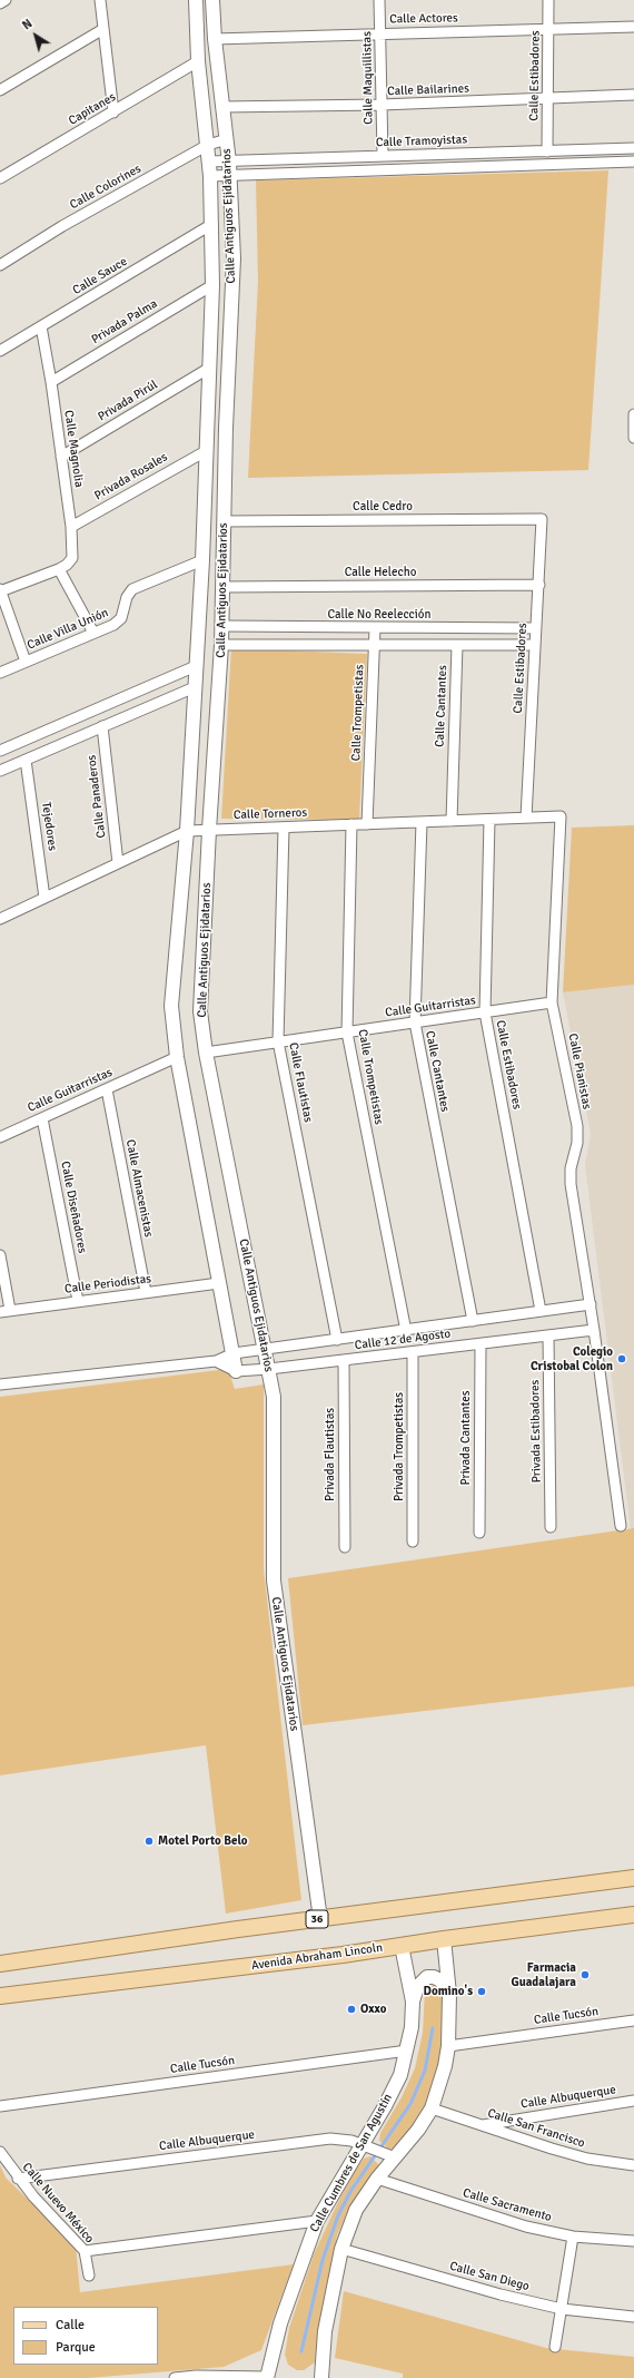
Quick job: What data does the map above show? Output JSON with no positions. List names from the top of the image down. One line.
{"streets":{"main road":["36","Avenida Abraham Lincoln"],"street":["Calle Actores","Calle Estibadores","Calle Maquillistas","Calle Bailarines","Capitanes","Calle Tramoyistas","Calle Colorines","Calle Antiguos Ejidatarios","Calle Sauce","Privada Palma","Privada Pirúl","Calle Magnolia","Privada Rosales","Calle Cedro","Calle Helecho","Calle No Reelección","Calle Villa Unión","Calle Cantantes","Calle Trompetistas","Calle Panaderos","Calle Torneros","Tejedores","Calle Guitarristas","Calle Pianistas","Calle Flautistas","Calle Almacenistas","Calle Diseñadores","Calle Periodistas","Calle 12 de Agosto","Privada Estibadores","Privada Cantantes","Privada Trompetistas","Privada Flautistas","Calle Tucsón","Calle Albuquerque","Calle San Francisco","Calle Cumbres de San Agustín","Calle Nuevo México","Calle Sacramento","Calle San Diego"]},"crossings":[["Calle Actores","Calle Estibadores"],["Calle Actores","Calle Maquillistas"],["Calle Actores","Calle Antiguos Ejidatarios"],["Calle Estibadores","Calle Bailarines"],["Calle Estibadores","Calle Tramoyistas"],["Calle Estibadores","Calle Cedro"],["Calle Estibadores","Calle Helecho"],["Calle Estibadores","Calle No Reelección"],["Calle Estibadores","Calle Torneros"],["Calle Estibadores","Calle Guitarristas"],["Calle Estibadores","Calle 12 de Agosto"],["Calle Maquillistas","Calle Bailarines"],["Calle Maquillistas","Calle Tramoyistas"],["Calle Bailarines","Calle Antiguos Ejidatarios"],["Capitanes","Calle Antiguos Ejidatarios"],["Calle Tramoyistas","Calle Antiguos Ejidatarios"],["Calle Colorines","Calle Antiguos Ejidatarios"],["Calle Antiguos Ejidatarios","Calle Sauce"],["Calle Antiguos Ejidatarios","Privada Palma"],["Calle Antiguos Ejidatarios","Privada Pirúl"],["Calle Antiguos Ejidatarios","Privada Rosales"],["Calle Antiguos Ejidatarios","Calle Cedro"],["Calle Antiguos Ejidatarios","Calle Helecho"],["Calle Antiguos Ejidatarios","Calle No Reelección"],["Calle Antiguos Ejidatarios","Calle Villa Unión"],["Calle Antiguos Ejidatarios","Calle Torneros"],["Calle Antiguos Ejidatarios","Calle Guitarristas"],["Calle Antiguos Ejidatarios","Calle Periodistas"],["Calle Antiguos Ejidatarios","Calle 12 de Agosto"],["Calle Antiguos Ejidatarios","36"],["Calle Sauce","Calle Magnolia"],["Privada Palma","Calle Magnolia"],["Privada Pirúl","Calle Magnolia"],["Calle Magnolia","Privada Rosales"],["Calle No Reelección","Calle Trompetistas"],["Calle Cantantes","Calle Torneros"],["Calle Cantantes","Calle Guitarristas"],["Calle Cantantes","Calle 12 de Agosto"],["Calle Trompetistas","Calle Torneros"],["Calle Trompetistas","Calle Guitarristas"],["Calle Trompetistas","Calle 12 de Agosto"],["Calle Panaderos","Calle Torneros"],["Calle Torneros","Tejedores"],["Calle Torneros","Calle Pianistas"],["Calle Torneros","Calle Flautistas"],["Calle Guitarristas","Calle Pianistas"],["Calle Guitarristas","Calle Flautistas"],["Calle Guitarristas","Calle Almacenistas"],["Calle Guitarristas","Calle Diseñadores"],["Calle Pianistas","Calle 12 de Agosto"],["Calle Flautistas","Calle 12 de Agosto"],["Calle Almacenistas","Calle Periodistas"],["Calle Diseñadores","Calle Periodistas"],["Calle 12 de Agosto","Privada Estibadores"],["Calle 12 de Agosto","Privada Cantantes"],["Calle 12 de Agosto","Privada Trompetistas"],["Calle 12 de Agosto","Privada Flautistas"],["Avenida Abraham Lincoln","Calle Cumbres de San Agustín"],["Calle Tucsón","Calle Cumbres de San Agustín"],["Calle Albuquerque","Calle San Francisco"],["Calle Albuquerque","Calle Cumbres de San Agustín"],["Calle Albuquerque","Calle Nuevo México"]],"places":["Colegio Cristobal Colon","Motel Porto Belo","Farmacia Guadalajara","Domino's","Oxxo"],"legend":["Calle","Parque"],"north":"top left"}
